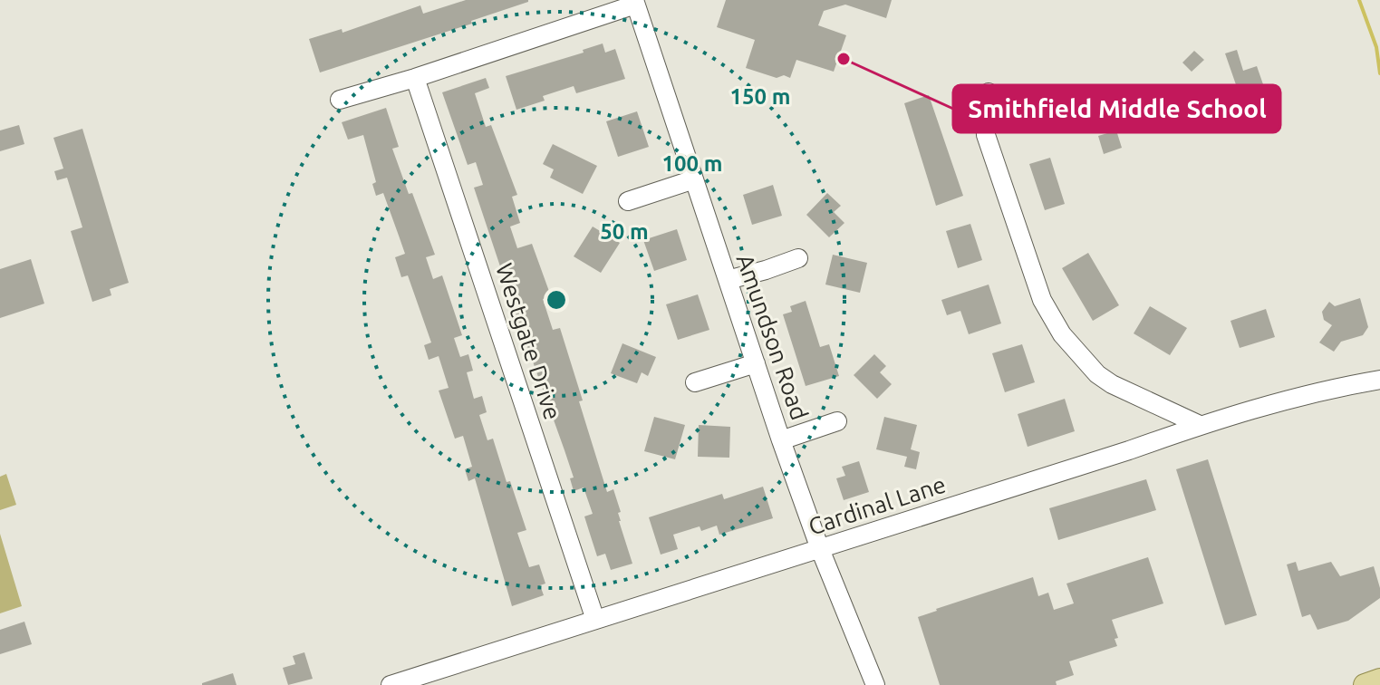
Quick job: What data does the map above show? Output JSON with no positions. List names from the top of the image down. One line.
{"streets":{"street":["Amundson Road","Westgate Drive","Cardinal Lane"]},"crossings":[["Amundson Road","Cardinal Lane"],["Westgate Drive","Cardinal Lane"]],"places":["Smithfield Middle School"],"rings":["150 m","100 m","50 m"]}
